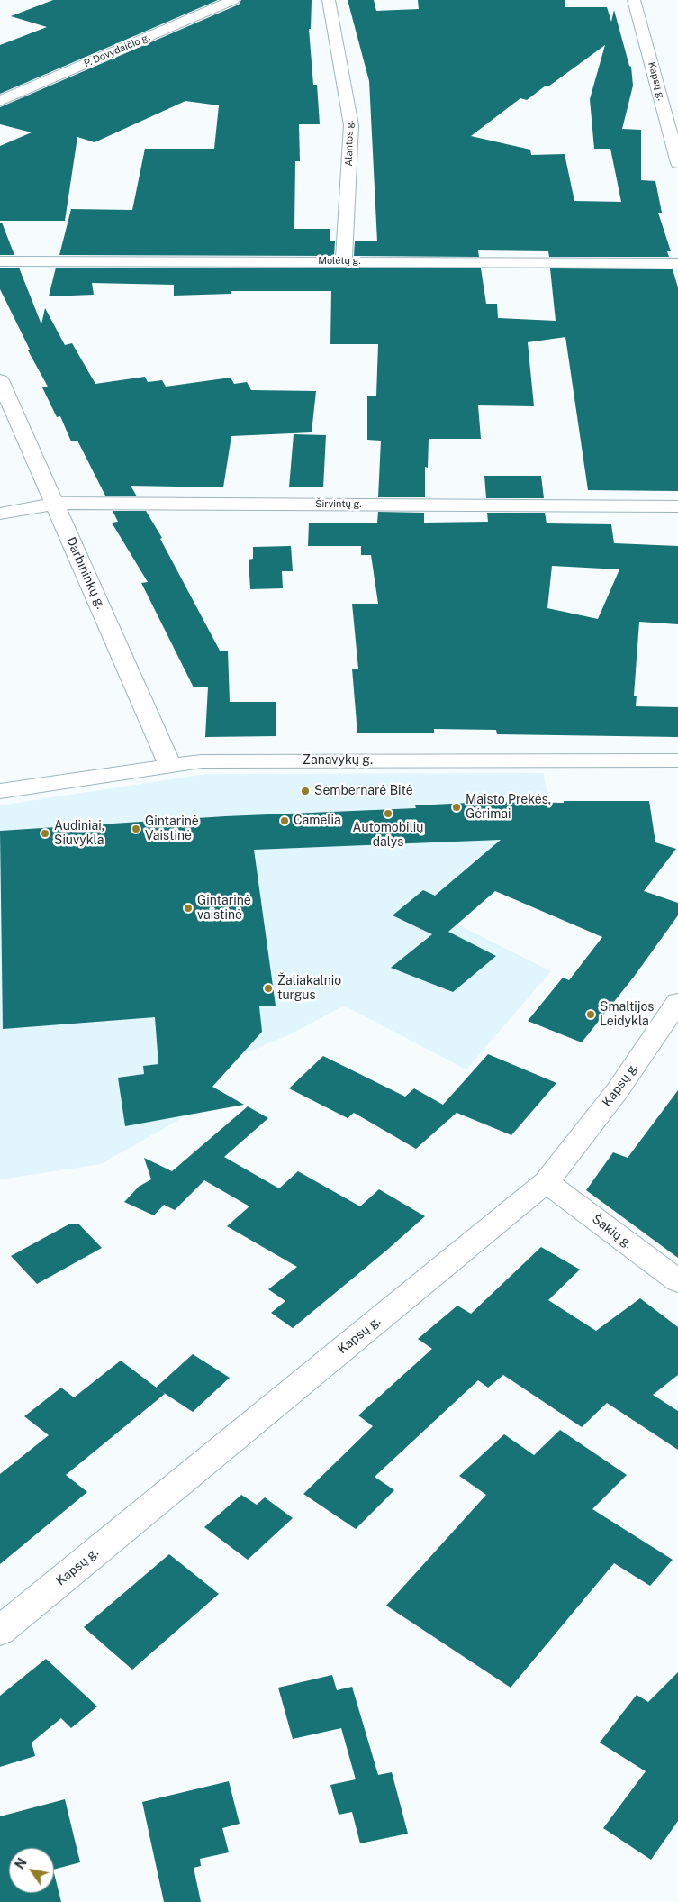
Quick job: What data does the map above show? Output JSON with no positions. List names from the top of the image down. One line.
{"streets":{"street":["P. Dovydaičio g.","Kapsų g.","Alantos g.","Molėtų g.","Širvintų g.","Darbininkų g.","Zanavykų g.","Šakių g."]},"crossings":[["Kapsų g.","Šakių g."],["Alantos g.","Molėtų g."],["Širvintų g.","Darbininkų g."],["Darbininkų g.","Zanavykų g."]],"places":["Sembernarė Bitė","Maisto Prekės, Gėrimai","Automobilių dalys","Camelia","Gintarinė Vaistinė","Audiniai, Siuvykla","Gintarinė vaistinė","Žaliakalnio turgus","Smaltijos Leidykla"],"north":"top left"}
